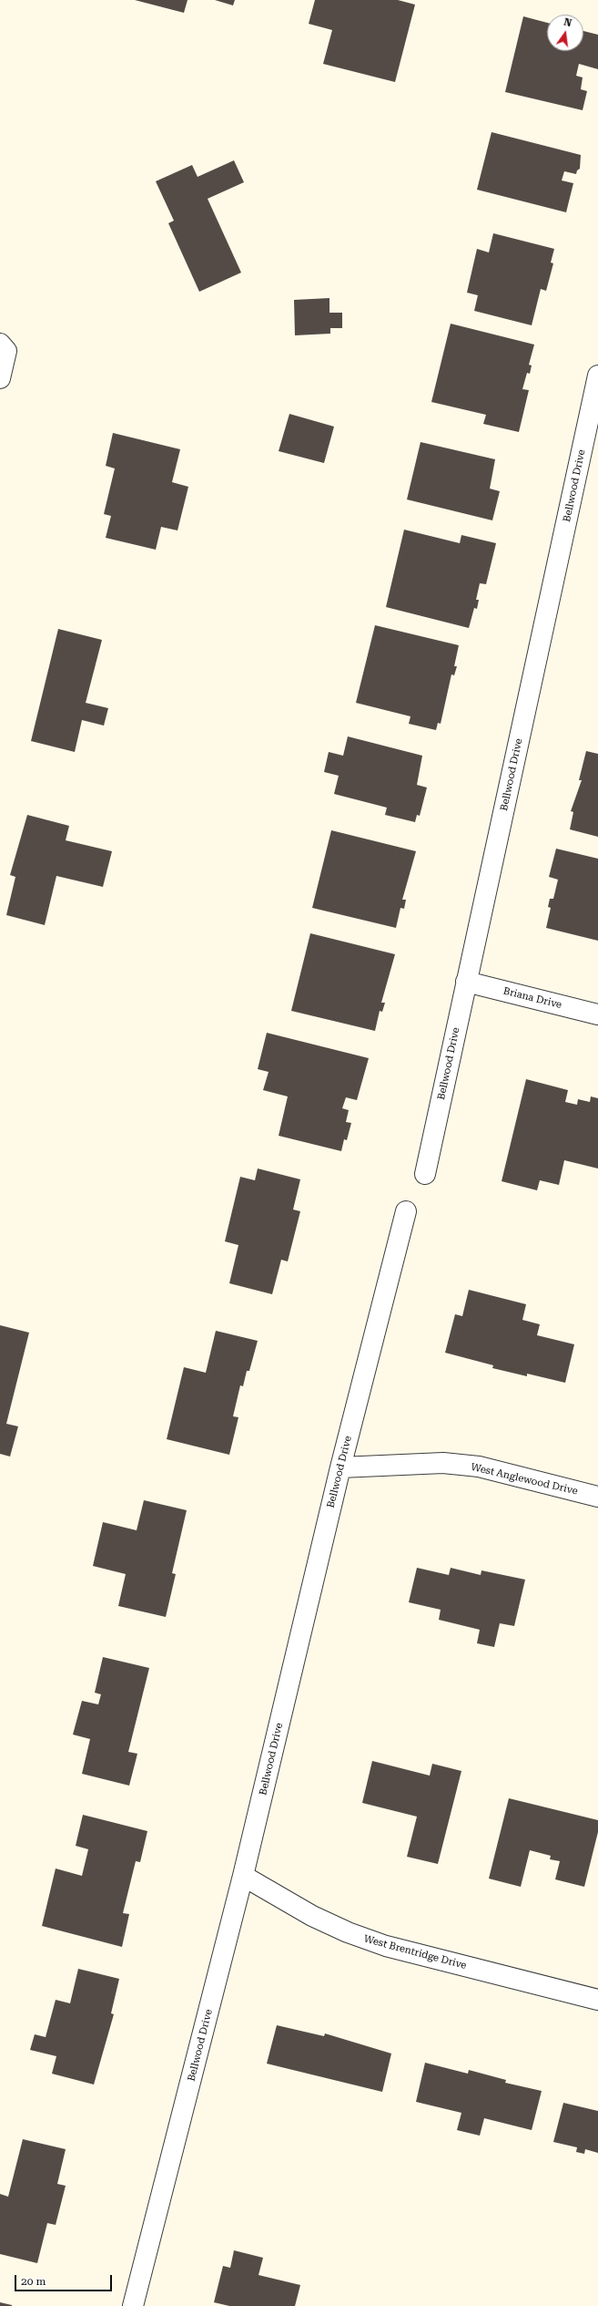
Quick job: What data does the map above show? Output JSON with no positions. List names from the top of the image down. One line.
{"streets":{"street":["Bellwood Drive","Briana Drive","West Anglewood Drive","West Brentridge Drive"]},"crossings":[["Bellwood Drive","Briana Drive"],["Bellwood Drive","West Anglewood Drive"],["Bellwood Drive","West Brentridge Drive"]],"scale_bar":"20 m","north":"top"}
